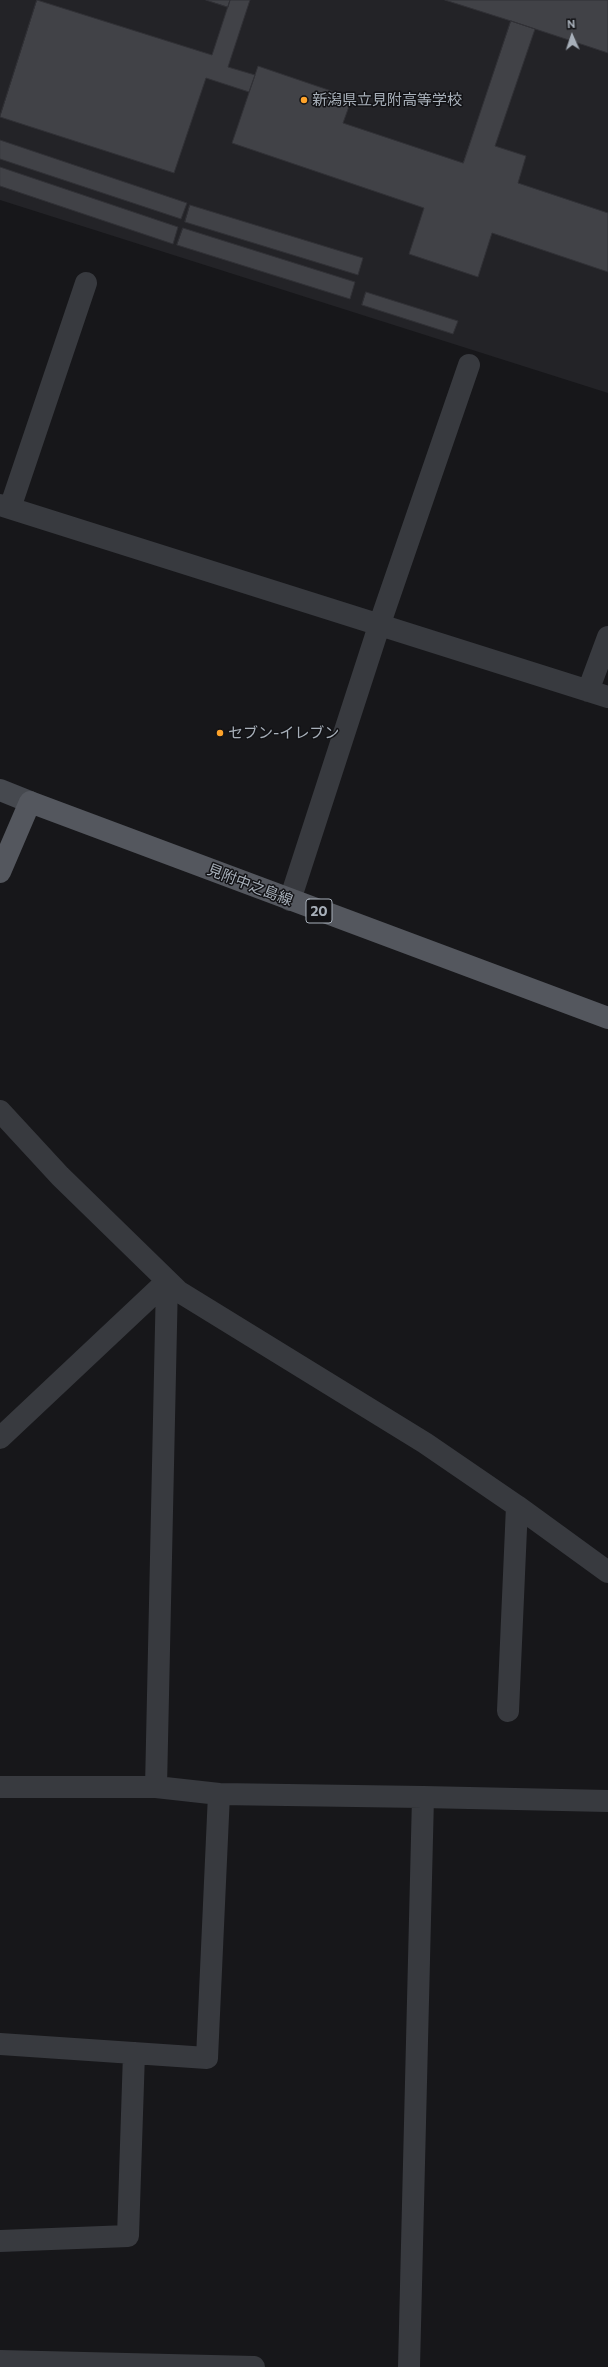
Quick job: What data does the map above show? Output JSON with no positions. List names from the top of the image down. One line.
{"streets":{"main road":["見附中之島線","20"]},"places":["新潟県立見附高等学校","セブン-イレブン"],"north":"top"}
